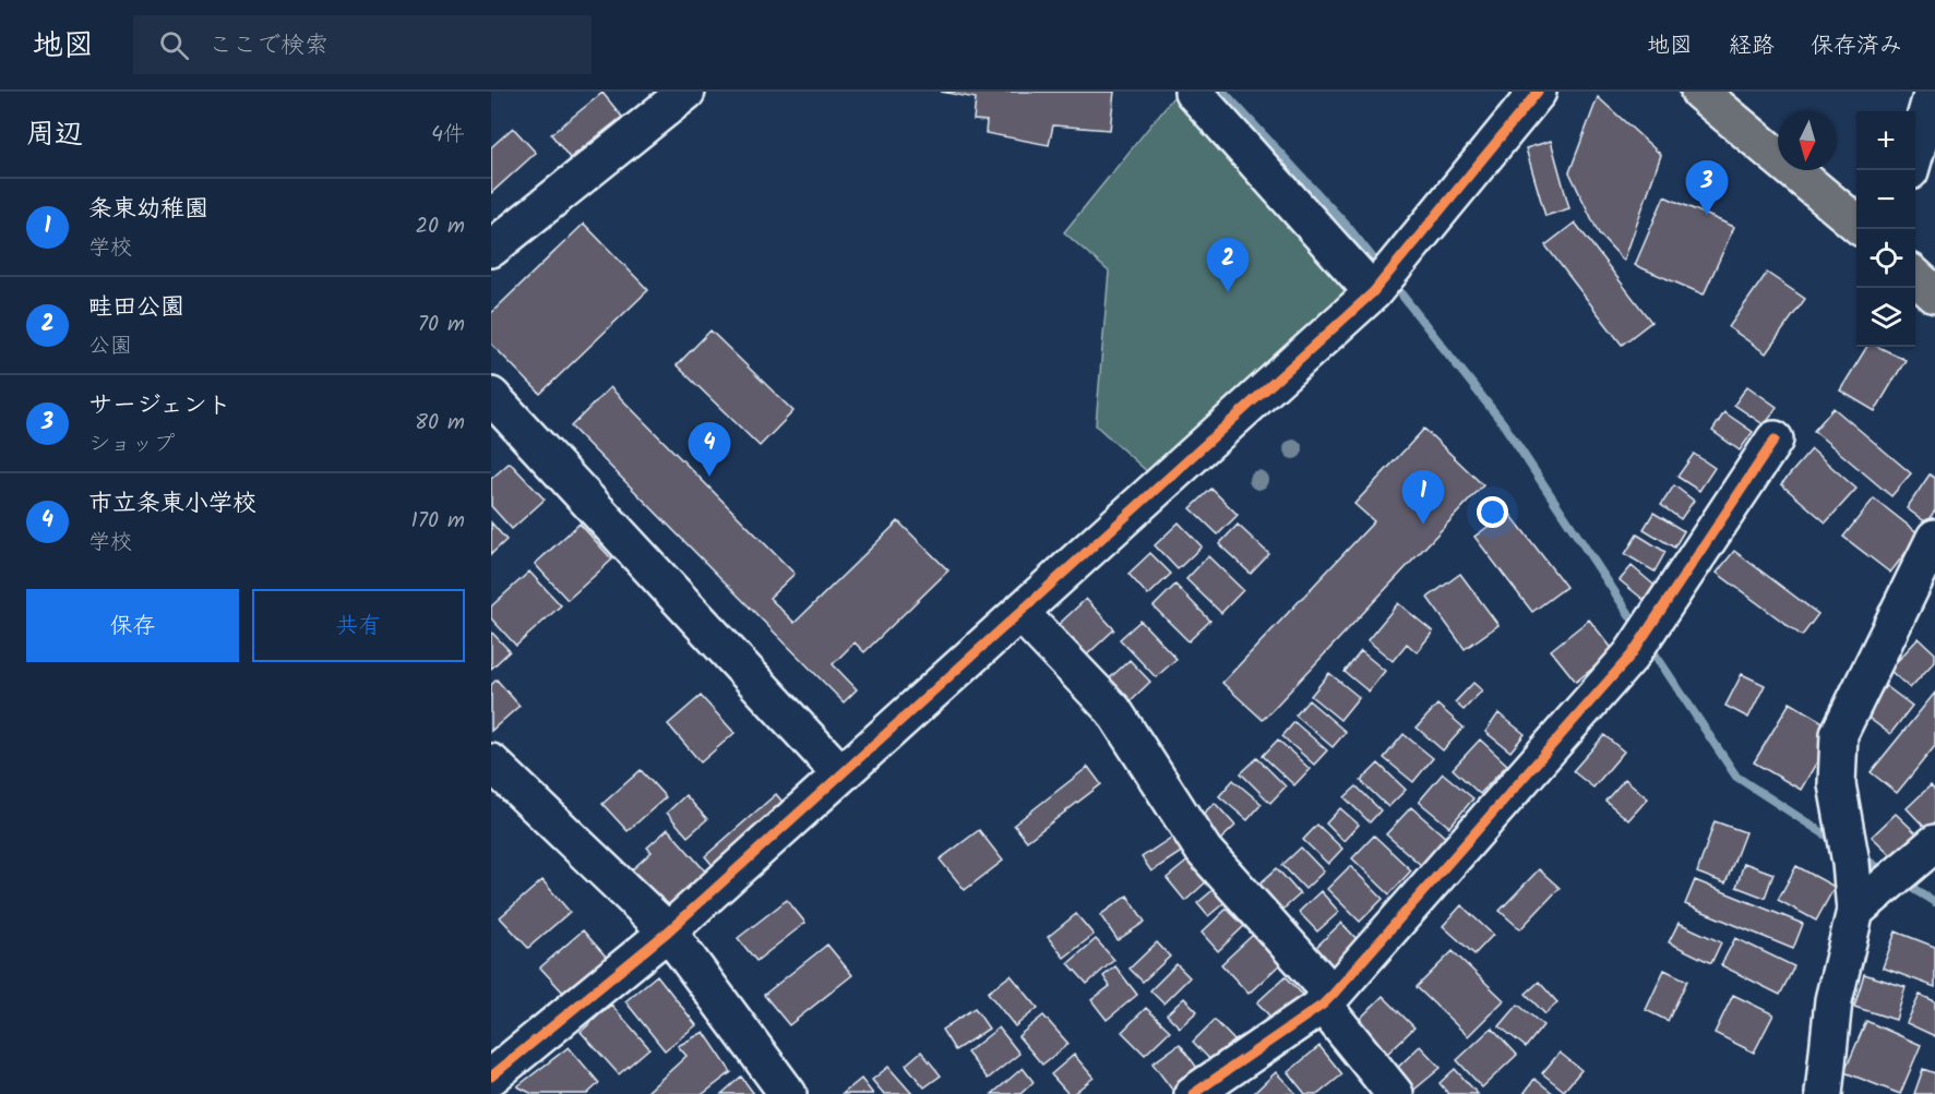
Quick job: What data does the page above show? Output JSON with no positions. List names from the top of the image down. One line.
{"north":"bottom","page":{"header":"地図","search":"ここで検索","nav":["地図","経路","保存済み"],"heading":["周辺","4件"],"map_buttons":["+","−"],"pins":["3","2","4","1"],"list":[{"mark":"1","name":"条東幼稚園","note":"学校","value":"20 m"},{"mark":"2","name":"畦田公園","note":"公園","value":"70 m"},{"mark":"3","name":"サージェント","note":"ショップ","value":"80 m"},{"mark":"4","name":"市立条東小学校","note":"学校","value":"170 m"}],"buttons":["保存","共有"]}}
